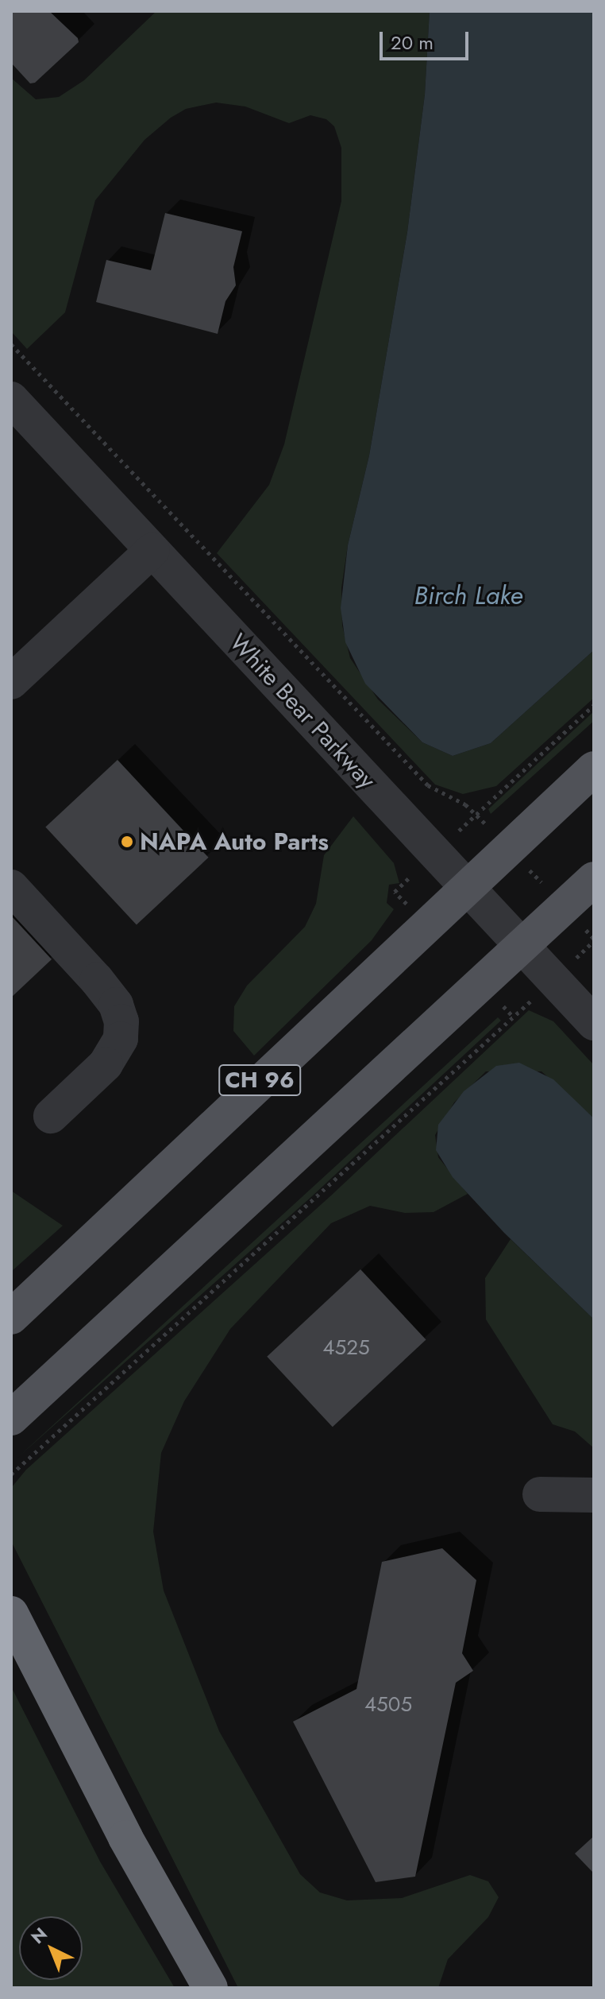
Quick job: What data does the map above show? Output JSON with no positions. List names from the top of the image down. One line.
{"streets":{"main road":["CH 96"],"street":["White Bear Parkway"]},"crossings":[["White Bear Parkway","CH 96"]],"water":["Birch Lake"],"places":["NAPA Auto Parts"],"house_numbers":["4525","4505"],"scale_bar":"20 m","north":"top left"}
